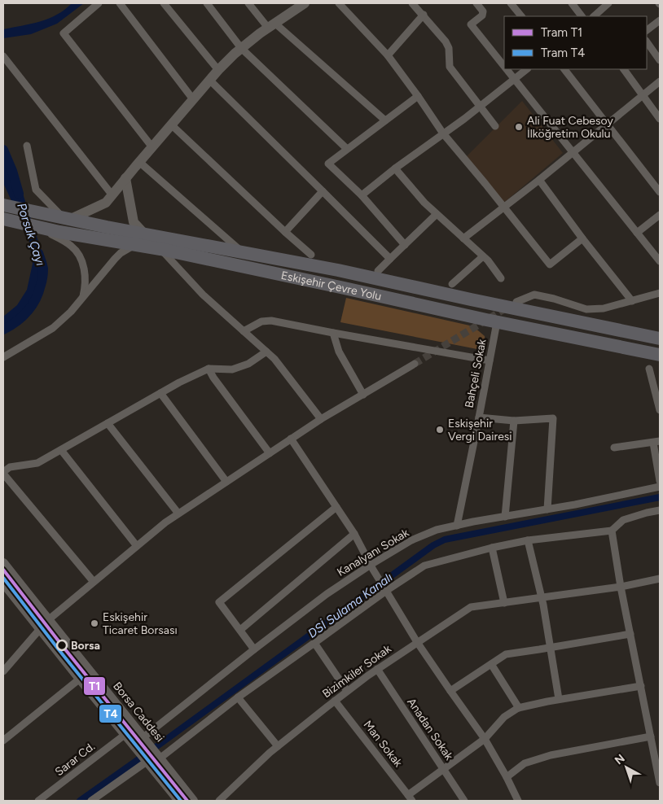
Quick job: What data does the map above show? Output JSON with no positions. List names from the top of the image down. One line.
{"streets":{"highway":["Eskişehir Çevre Yolu"],"main road":["Borsa Caddesi"],"street":["Bahçeli Sokak","Kanalyanı Sokak","Bizimkiler Sokak","Anadan Sokak","Man Sokak","Sarar Cd."]},"crossings":[["Eskişehir Çevre Yolu","Bahçeli Sokak"],["Bahçeli Sokak","Kanalyanı Sokak"],["Kanalyanı Sokak","Borsa Caddesi"],["Bizimkiler Sokak","Anadan Sokak"],["Bizimkiler Sokak","Man Sokak"]],"water":["Porsuk Çayı","DSİ Sulama Kanalı"],"places":["Ali Fuat Cebesoy İlköğretim Okulu","Eskişehir Vergi Dairesi","Eskişehir Ticaret Borsası","Borsa"],"lines":["tram line T1","tram line T4"],"legend":["Tram T1","Tram T4"],"north":"top left"}
